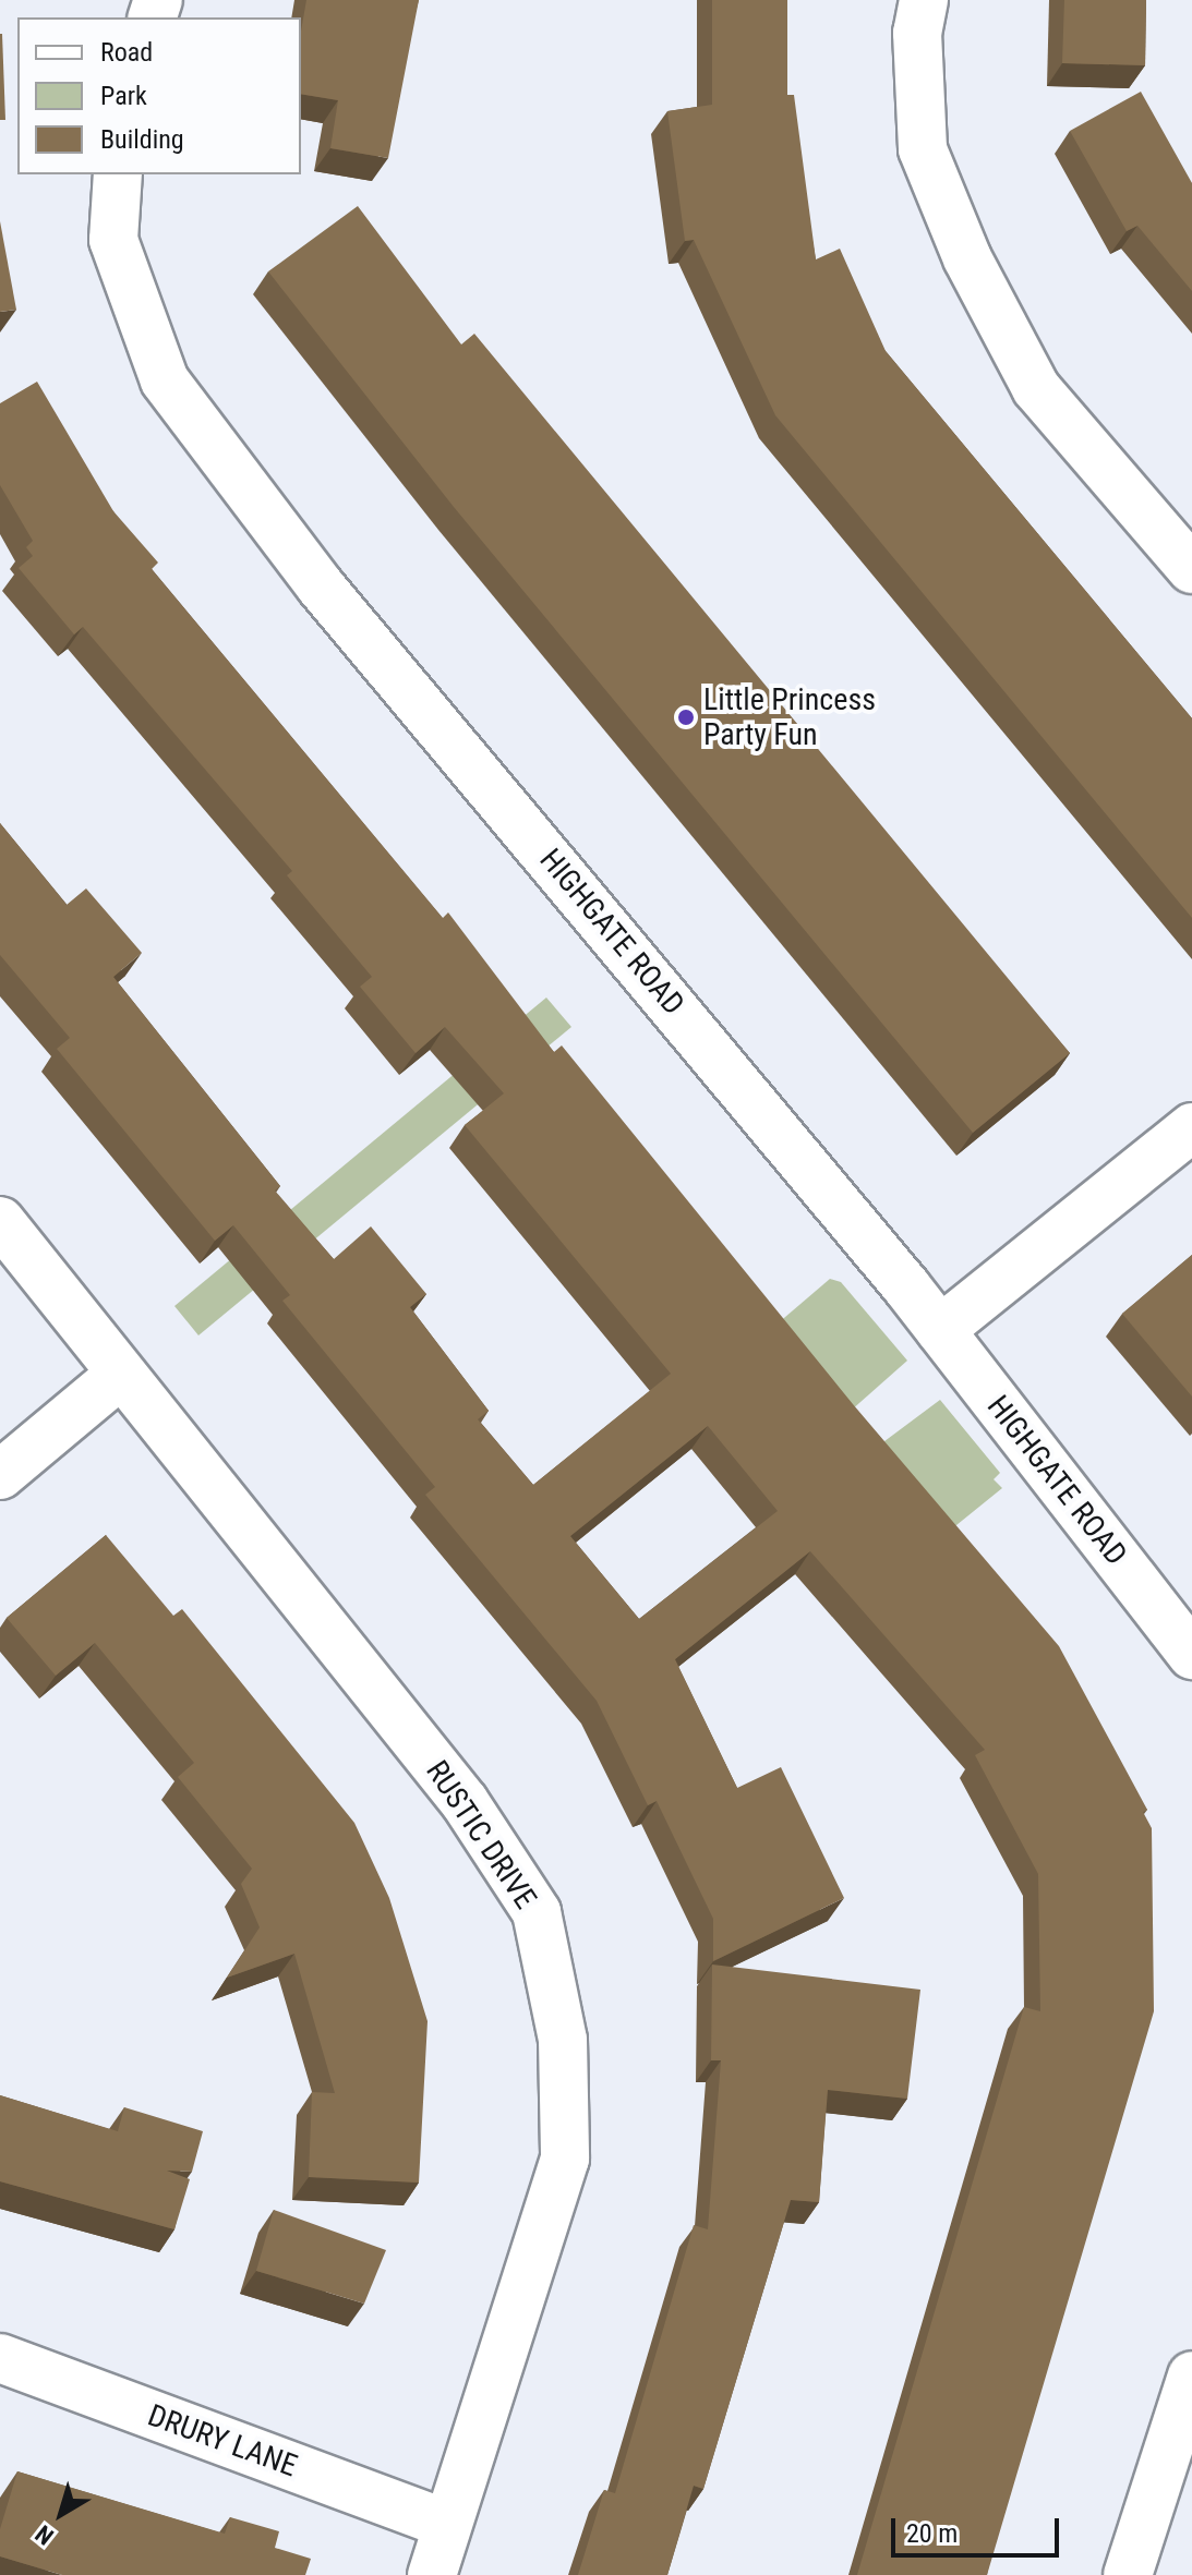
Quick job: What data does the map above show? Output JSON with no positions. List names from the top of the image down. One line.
{"streets":{"street":["HIGHGATE ROAD","RUSTIC DRIVE","DRURY LANE"]},"crossings":[["RUSTIC DRIVE","DRURY LANE"]],"places":["Little Princess Party Fun"],"legend":["Road","Park","Building"],"scale_bar":"20 m","north":"bottom left"}
